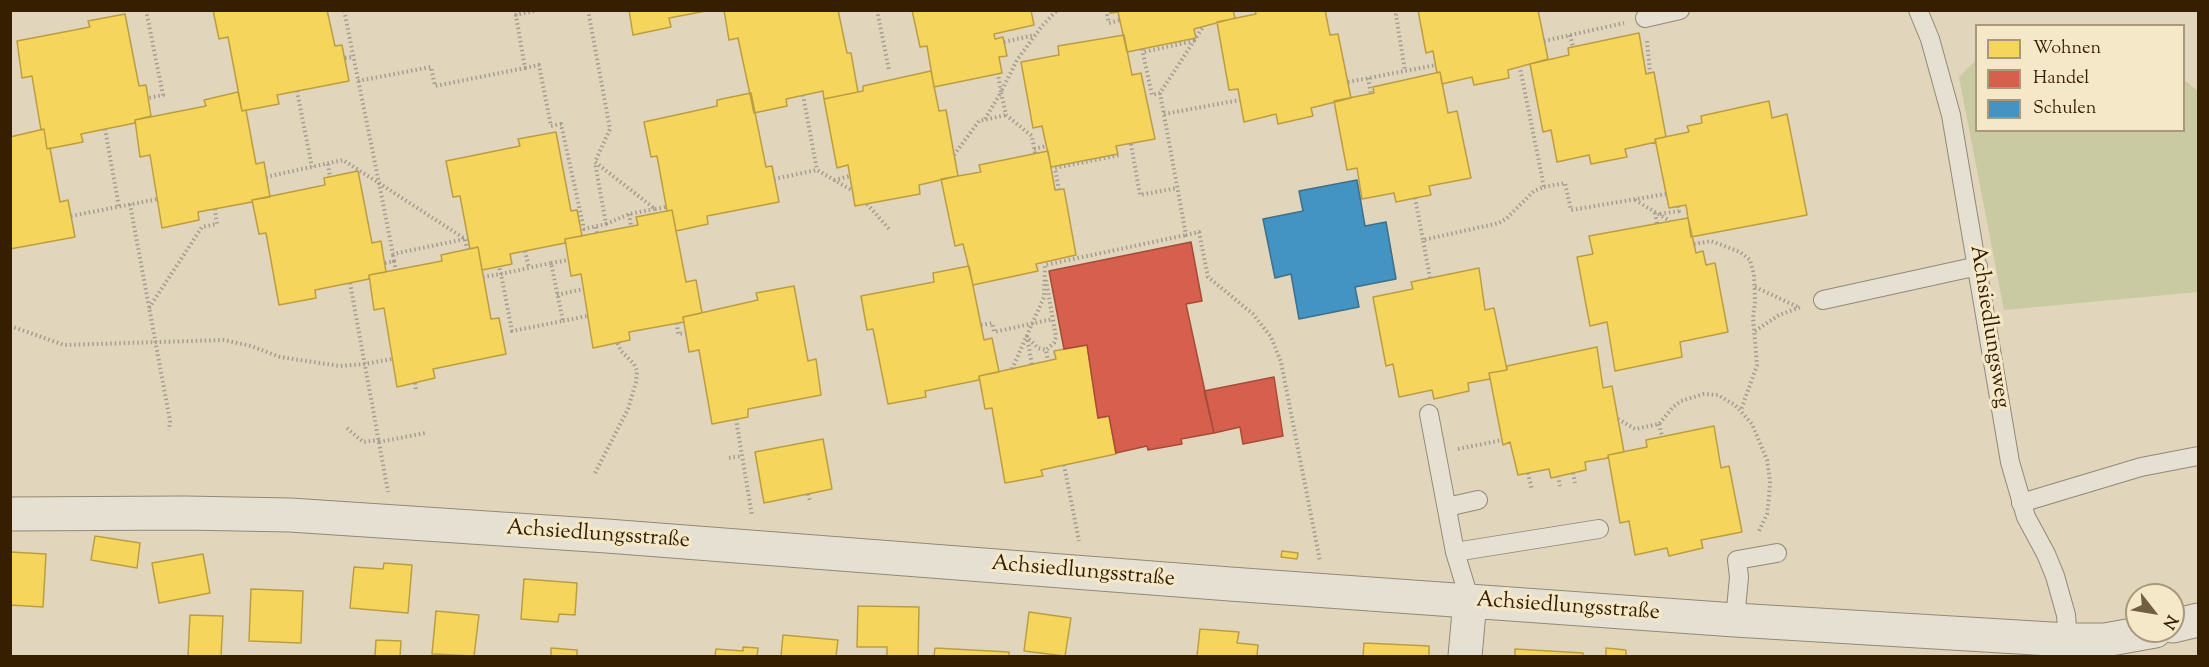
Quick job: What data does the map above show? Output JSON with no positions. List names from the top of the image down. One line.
{"streets":{"street":["Achsiedlungsstraße"],"lane":["Achsiedlungsweg"]},"crossings":[["Achsiedlungsweg","Achsiedlungsstraße"]],"legend":["Wohnen","Handel","Schulen"],"north":"bottom right"}
